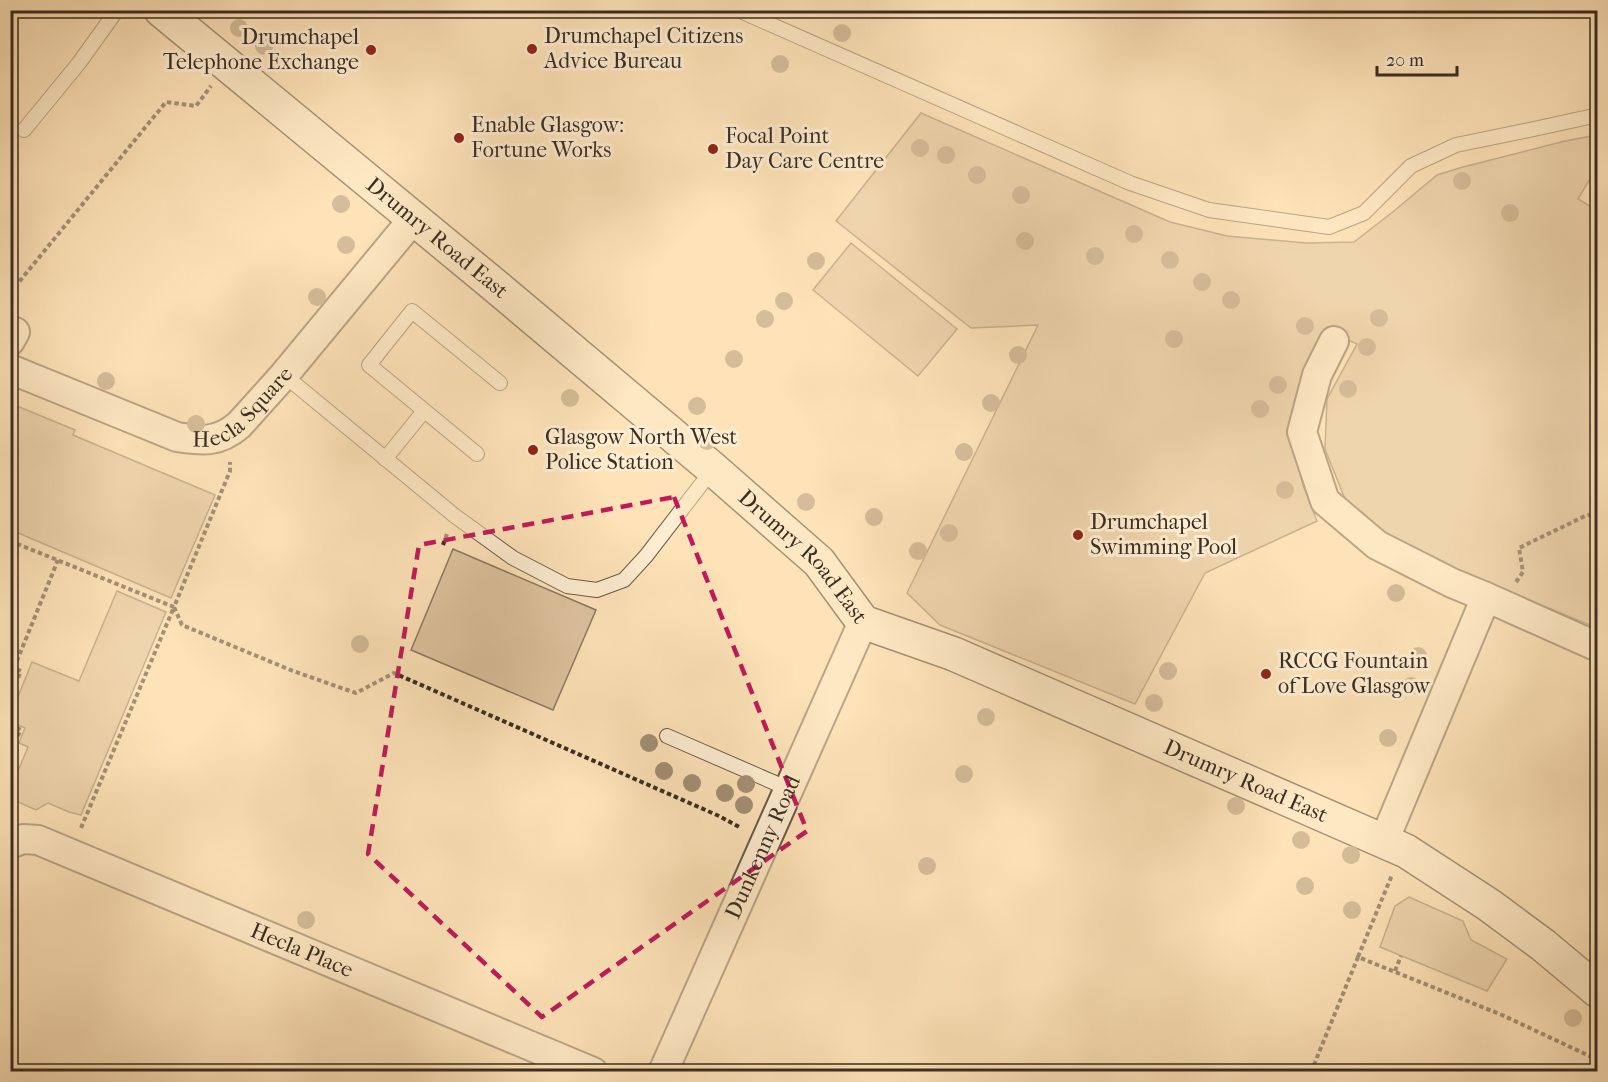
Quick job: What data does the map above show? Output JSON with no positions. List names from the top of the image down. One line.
{"streets":{"street":["Drumry Road East","Hecla Square","Dunkenny Road","Hecla Place"]},"crossings":[["Drumry Road East","Hecla Square"],["Drumry Road East","Dunkenny Road"]],"places":["Drumchapel Citizens Advice Bureau","Drumchapel Telephone Exchange","Enable Glasgow: Fortune Works","Focal Point Day Care Centre","Glasgow North West Police Station","Drumchapel Swimming Pool","RCCG Fountain of Love Glasgow"],"scale_bar":"20 m"}
